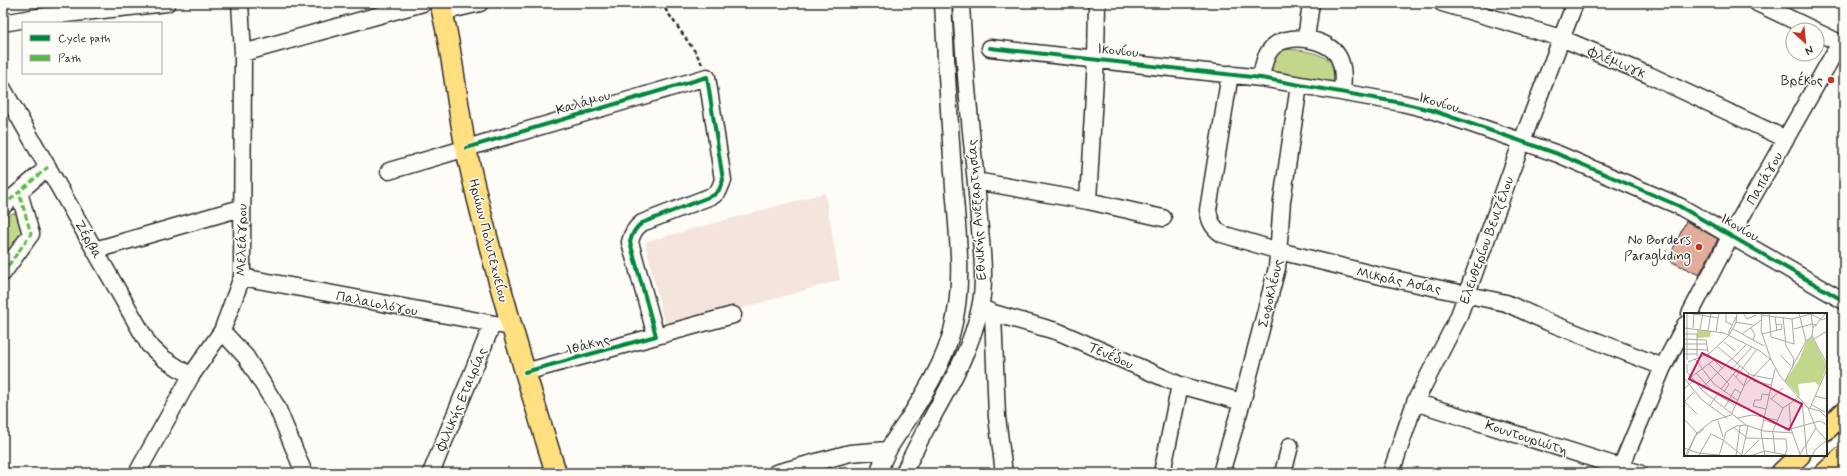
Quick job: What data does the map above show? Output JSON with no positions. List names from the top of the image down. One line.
{"streets":{"main road":["Ηρώων Πολυτεχνείου"],"street":["Ικονίου","Φλέμινγκ","Καλάμου","Παπάγου","Εθνικής Ανεξαρτησίας","Ζέρβα","Μελεάγρου","Ελευθερίου Βενιζέλου","Μικράς Ασίας","Σοφοκλέους","Παλαιολόγου","Ιθάκης","Τενέδου","Φιλικής Εταιρίας","Κουντουριώτη"]},"crossings":[["Ικονίου","Παπάγου"],["Ικονίου","Ελευθερίου Βενιζέλου"],["Ικονίου","Μικράς Ασίας"],["Ικονίου","Σοφοκλέους"],["Φλέμινγκ","Παπάγου"],["Φλέμινγκ","Ελευθερίου Βενιζέλου"],["Καλάμου","Ηρώων Πολυτεχνείου"],["Εθνικής Ανεξαρτησίας","Τενέδου"],["Ζέρβα","Μελεάγρου"],["Μελεάγρου","Παλαιολόγου"],["Ηρώων Πολυτεχνείου","Παλαιολόγου"],["Ηρώων Πολυτεχνείου","Ιθάκης"],["Ηρώων Πολυτεχνείου","Φιλικής Εταιρίας"],["Ελευθερίου Βενιζέλου","Μικράς Ασίας"],["Ελευθερίου Βενιζέλου","Κουντουριώτη"],["Μικράς Ασίας","Σοφοκλέους"],["Σοφοκλέους","Τενέδου"],["Παλαιολόγου","Φιλικής Εταιρίας"]],"places":["Βρέκος","No Borders Paragliding"],"legend":["Cycle path","Path"],"north":"bottom right"}
